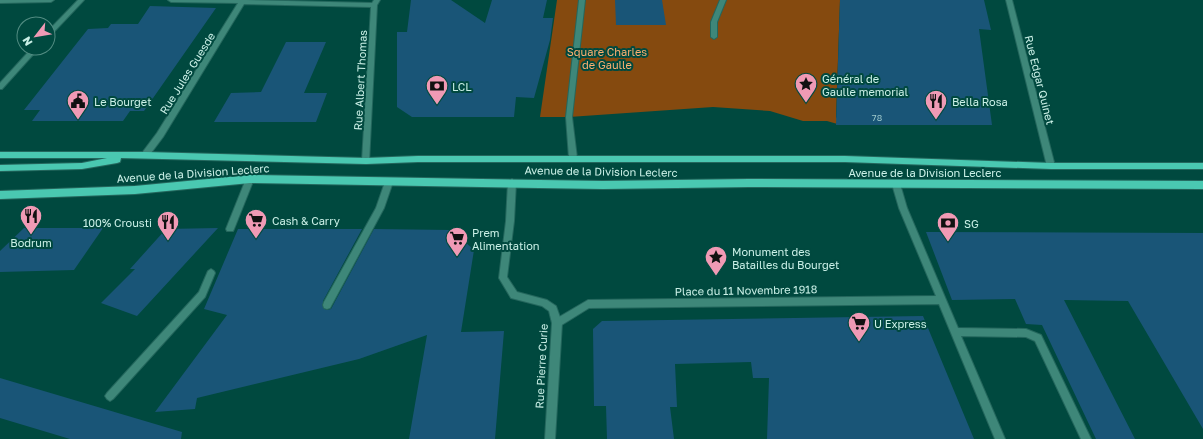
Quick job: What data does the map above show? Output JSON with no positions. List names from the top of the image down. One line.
{"streets":{"main road":["Avenue de la Division Leclerc"],"street":["Rue Jules Guesde","Rue Albert Thomas","Rue Edgar Quinet","Place du 11 Novembre 1918","Rue Pierre Curie"]},"crossings":[["Rue Jules Guesde","Avenue de la Division Leclerc"],["Rue Albert Thomas","Avenue de la Division Leclerc"],["Rue Edgar Quinet","Avenue de la Division Leclerc"],["Avenue de la Division Leclerc","Rue Pierre Curie"],["Place du 11 Novembre 1918","Rue Pierre Curie"]],"parks":["Square Charles de Gaulle"],"places":{"place":["Général de Gaulle memorial","Monument des Batailles du Bourget"],"bank":["LCL","SG"],"public building":["Le Bourget"],"restaurant":["Bella Rosa","Bodrum","100% Crousti"],"supermarket":["Cash & Carry","Prem Alimentation","U Express"]},"house_numbers":["78"],"north":"bottom left"}
